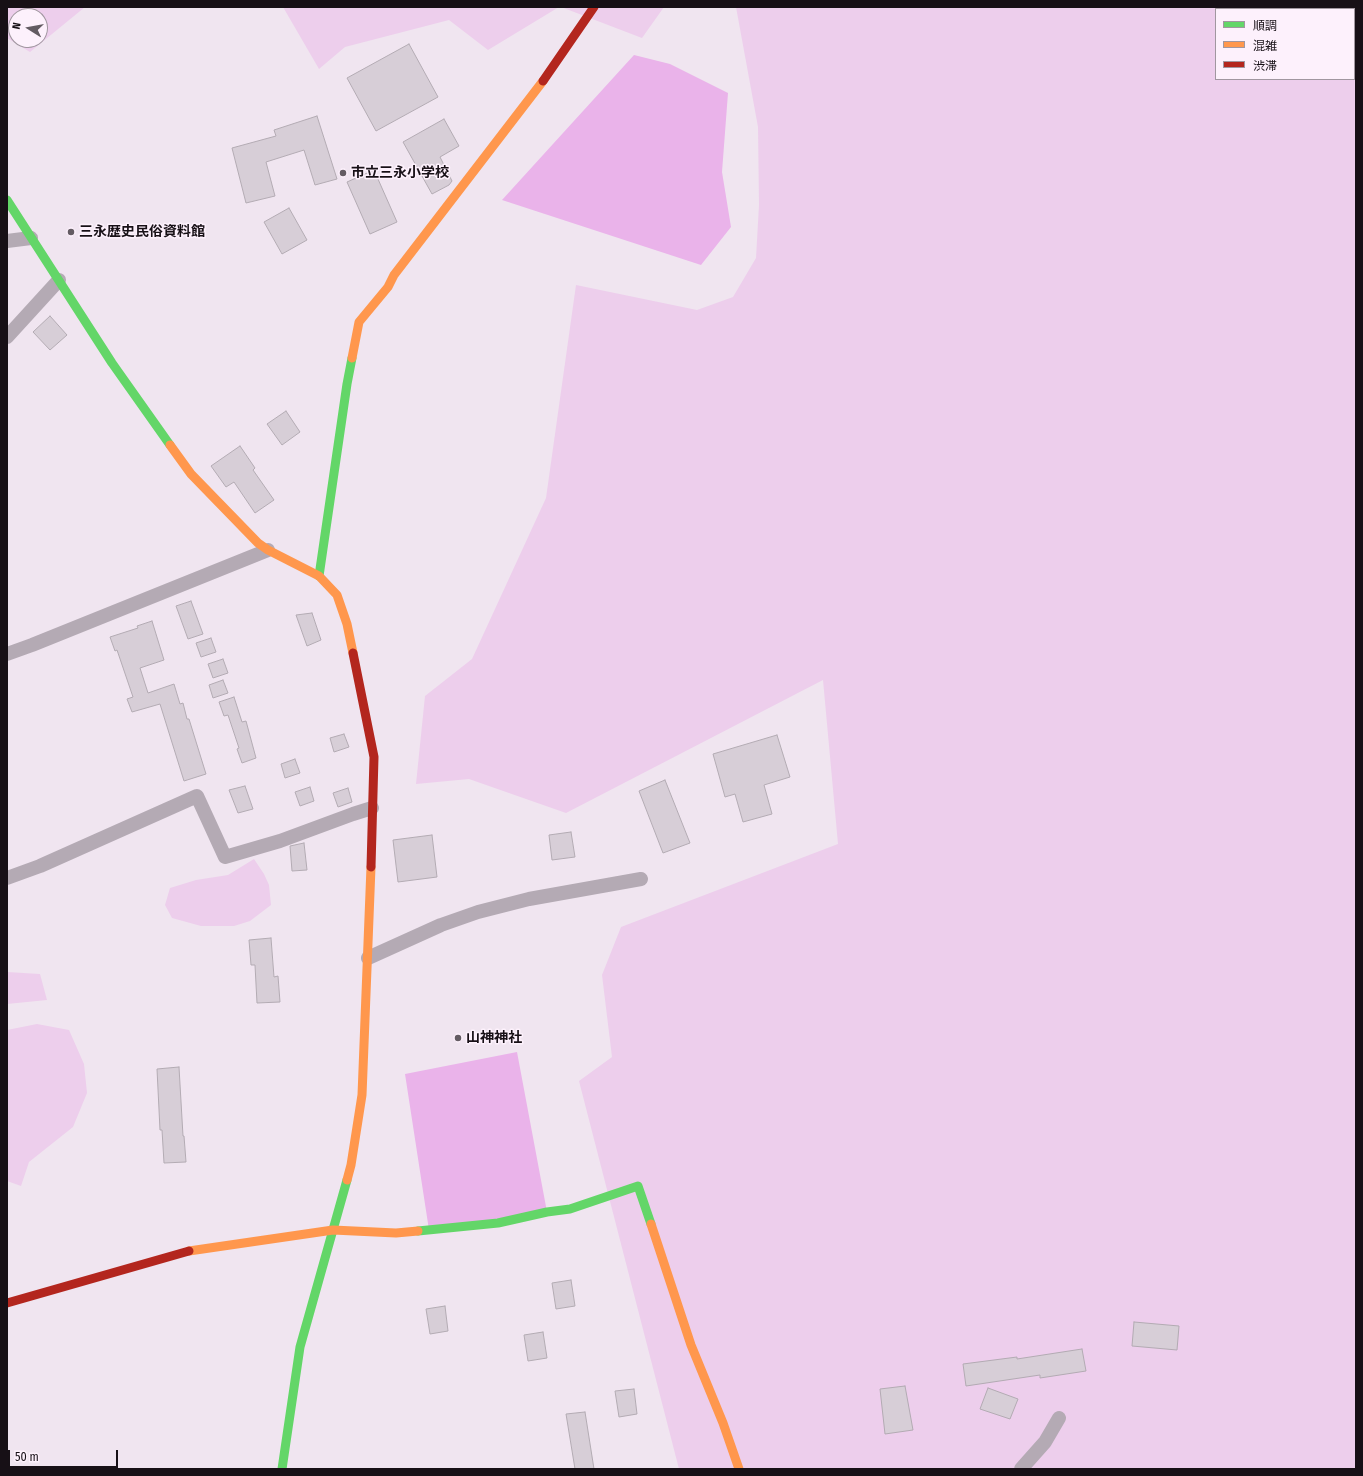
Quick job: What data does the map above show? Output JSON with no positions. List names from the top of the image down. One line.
{"places":["市立三永小学校","三永歴史民俗資料館","山神神社"],"legend":["順調","混雑","渋滞"],"scale_bar":"50 m","north":"left"}
